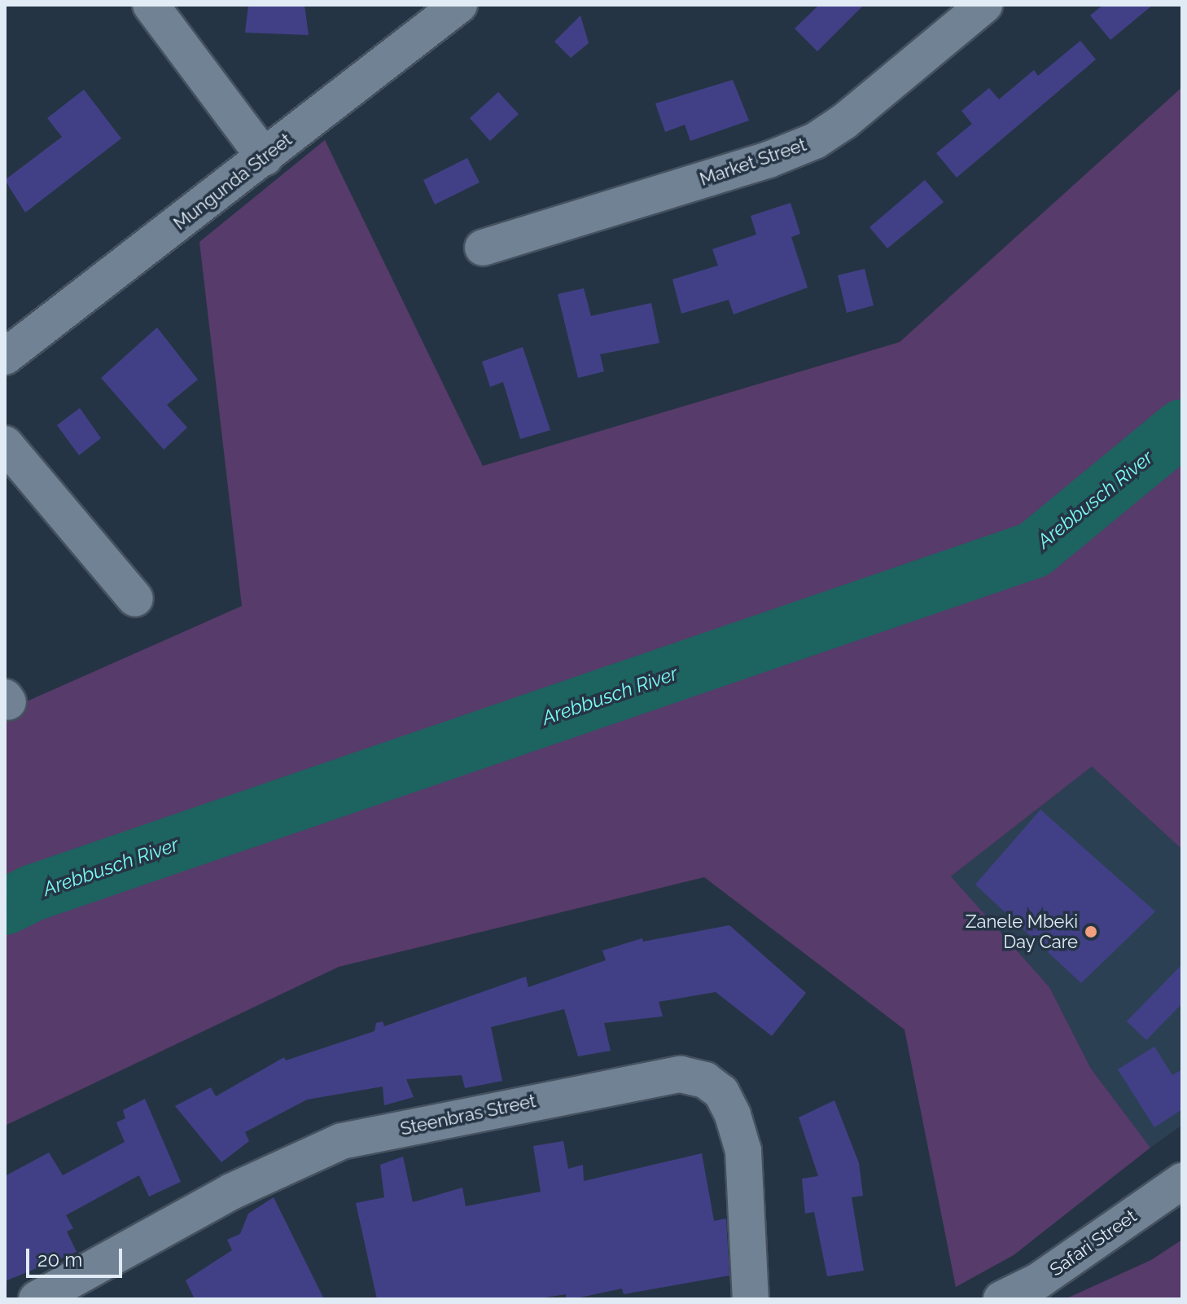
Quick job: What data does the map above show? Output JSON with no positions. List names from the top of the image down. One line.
{"streets":{"street":["Market Street","Mungunda Street","Steenbras Street","Safari Street"]},"water":["Arebbusch River"],"places":["Zanele Mbeki Day Care"],"scale_bar":"20 m"}
